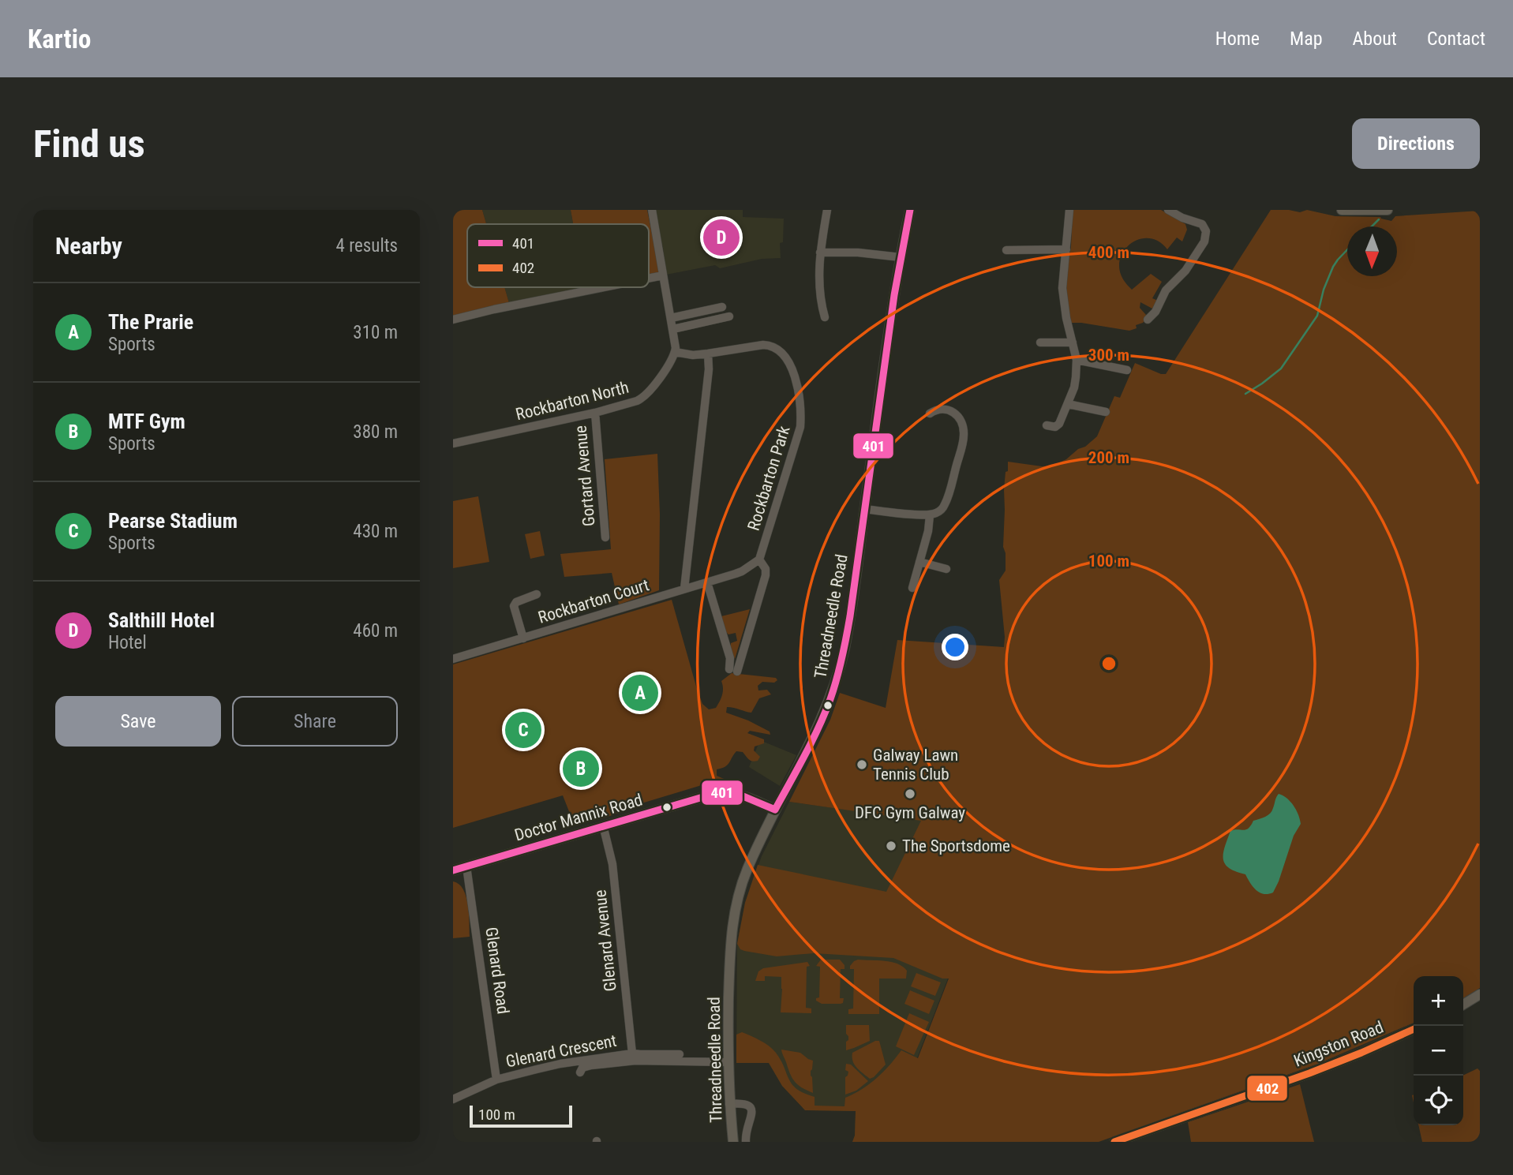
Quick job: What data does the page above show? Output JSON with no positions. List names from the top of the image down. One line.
{"streets":{"main road":["Threadneedle Road","Doctor Mannix Road","Kingston Road"],"street":["Rockbarton North","Gortard Avenue","Rockbarton Park","Rockbarton Court","Glenard Avenue","Glenard Road","Glenard Crescent"]},"crossings":[["Rockbarton North","Gortard Avenue"],["Rockbarton North","Rockbarton Park"],["Threadneedle Road","Doctor Mannix Road"],["Doctor Mannix Road","Glenard Avenue"],["Doctor Mannix Road","Glenard Road"],["Glenard Avenue","Glenard Crescent"],["Glenard Road","Glenard Crescent"]],"places":["Galway Lawn Tennis Club","DFC Gym Galway","The Sportsdome"],"lines":["transit line 401","transit line 402"],"legend":["401","402"],"scale_bar":"100 m","north":"bottom","page":{"header":"Kartio","nav":["Home","Map","About","Contact"],"buttons":["Directions",["Save","Share"]],"title":"Find us","heading":["Nearby","4 results"],"pins":["D","A","C","B"],"list":[{"mark":"A","name":"The Prarie","note":"Sports","value":"310 m"},{"mark":"B","name":"MTF Gym","note":"Sports","value":"380 m"},{"mark":"C","name":"Pearse Stadium","note":"Sports","value":"430 m"},{"mark":"D","name":"Salthill Hotel","note":"Hotel","value":"460 m"}],"map_buttons":["+","−"],"scale":"100 m"},"rings":["400 m","300 m","200 m","100 m"]}
